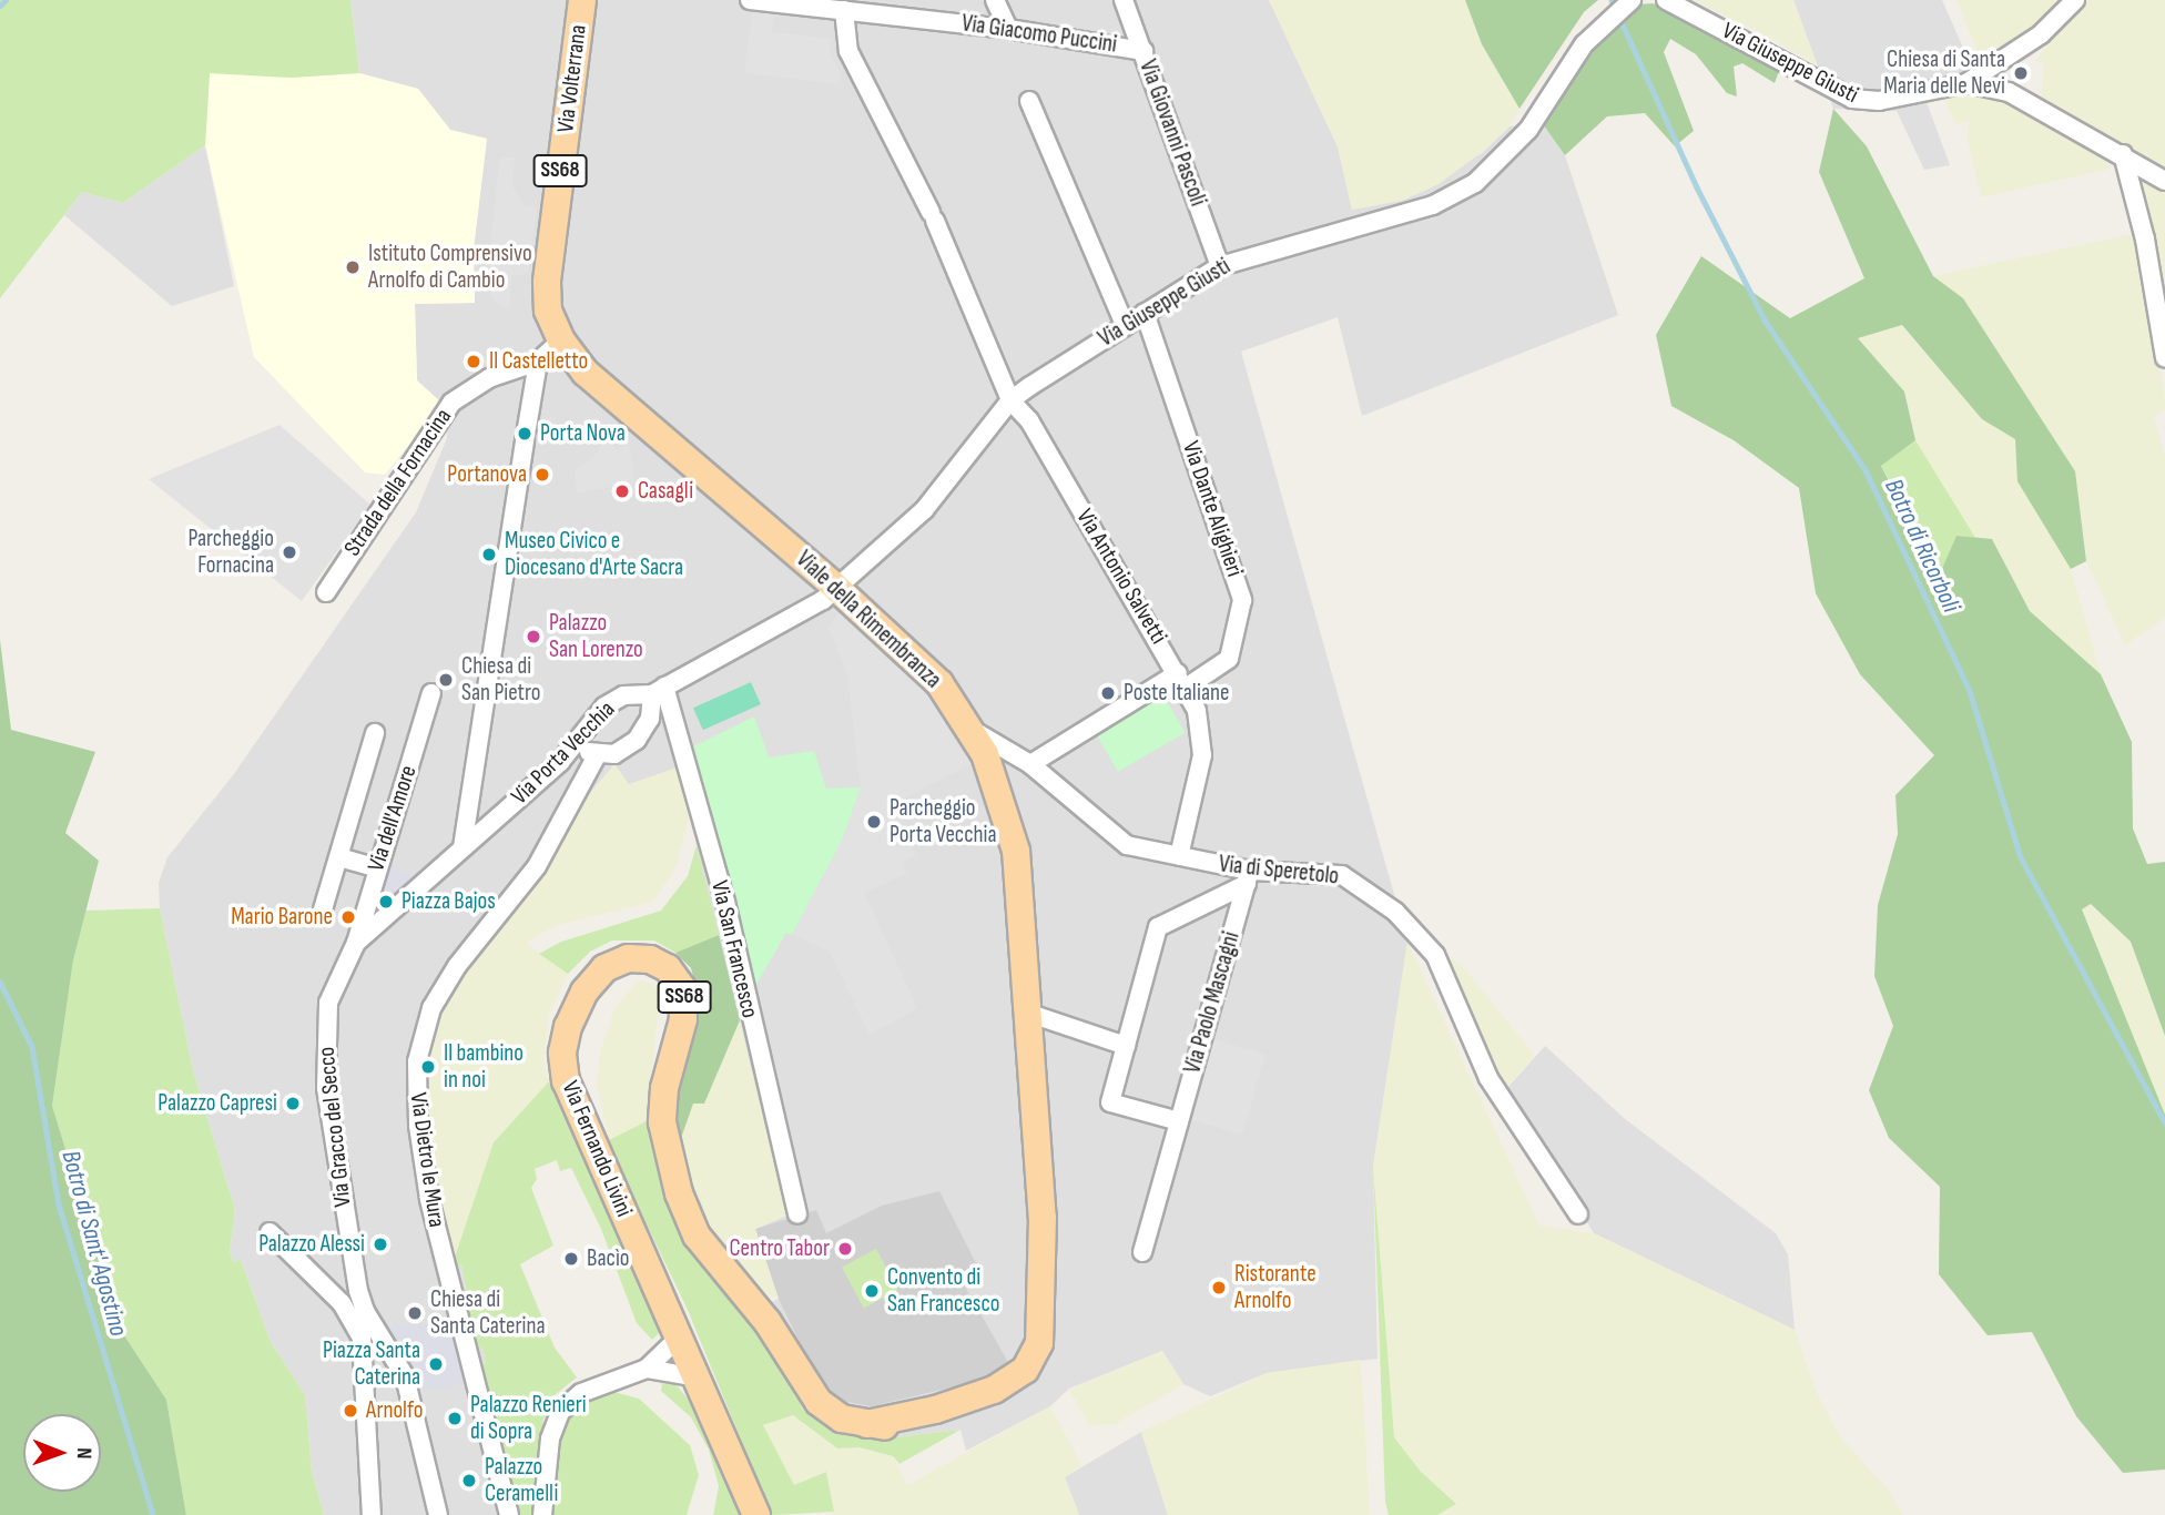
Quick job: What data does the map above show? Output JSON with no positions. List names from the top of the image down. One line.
{"streets":{"main road":["Via Volterrana","SS68","Viale della Rimembranza","Via Fernando Livini"],"street":["Via Giacomo Puccini","Via Giuseppe Giusti","Via Giovanni Pascoli","Strada della Fornacina","Via Dante Alighieri","Via Antonio Salvetti","Via Porta Vecchia","Via dell'Amore","Via di Speretolo","Via San Francesco","Via Paolo Mascagni","Via Gracco del Secco","Via Dietro le Mura"]},"crossings":[["Via Giacomo Puccini","Via Giovanni Pascoli"],["Via Giacomo Puccini","Via Antonio Salvetti"],["Via Giuseppe Giusti","Via Giovanni Pascoli"],["Via Giuseppe Giusti","Via Dante Alighieri"],["Via Giuseppe Giusti","Via Antonio Salvetti"],["Via Giuseppe Giusti","Viale della Rimembranza"],["Via Giuseppe Giusti","Via Porta Vecchia"],["Via Volterrana","Strada della Fornacina"],["Via Volterrana","Viale della Rimembranza"],["SS68","Via Fernando Livini"],["Strada della Fornacina","Viale della Rimembranza"],["Via Dante Alighieri","Via Antonio Salvetti"],["Via Dante Alighieri","Via di Speretolo"],["Via Antonio Salvetti","Via di Speretolo"],["Viale della Rimembranza","Via Porta Vecchia"],["Viale della Rimembranza","Via di Speretolo"],["Viale della Rimembranza","Via Fernando Livini"],["Via Porta Vecchia","Via San Francesco"],["Via Porta Vecchia","Via Gracco del Secco"],["Via dell'Amore","Via Gracco del Secco"],["Via di Speretolo","Via Paolo Mascagni"]],"water":["Botro di Ricorboli","Botro di Sant' Agostino"],"places":["Chiesa di Santa Maria delle Nevi","Istituto Comprensivo Arnolfo di Cambio","Il Castelletto","Porta Nova","Portanova","Casagli","Parcheggio Fornacina","Museo Civico e Diocesano d'Arte Sacra","Palazzo San Lorenzo","Chiesa di San Pietro","Poste Italiane","Parcheggio Porta Vecchia","Piazza Bajos","Mario Barone","Il bambino in noi","Palazzo Capresi","Palazzo Alessi","Centro Tabor","Bacìo","Ristorante Arnolfo","Convento di San Francesco","Chiesa di Santa Caterina","Piazza Santa Caterina","Arnolfo","Palazzo Renieri di Sopra","Palazzo Ceramelli"],"north":"right"}
